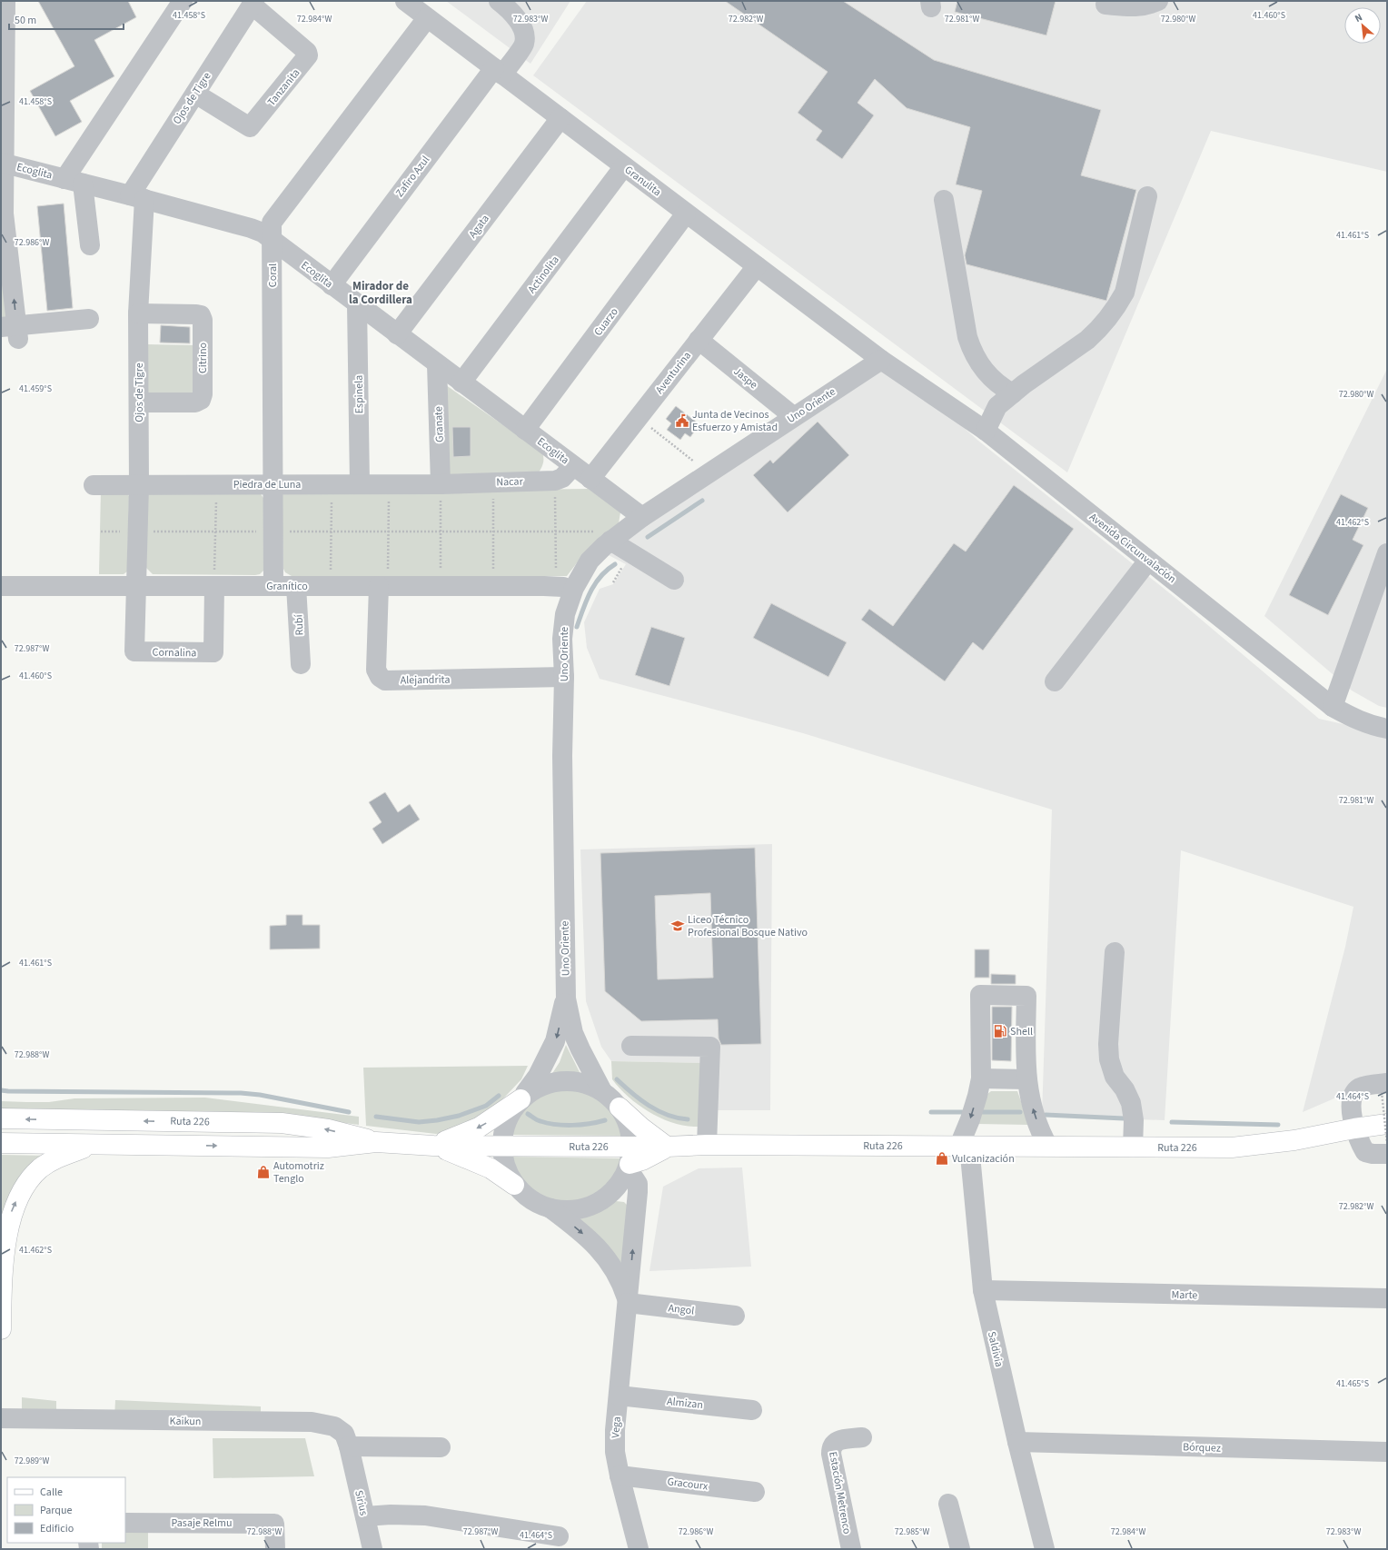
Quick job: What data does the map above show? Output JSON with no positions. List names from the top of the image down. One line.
{"streets":{"main road":["Ruta 226"],"street":["Tanzanita","Ojos de Tigre","Ecoglita","Zafiro Azul","Granulita","Agata","Actinolita","Coral","Cuarzo","Citrino","Aventurina","Jaspe","Espinela","Uno Oriente","Granate","Nacar","Piedra de Luna","Avenida Circunvalación","Granítico","Rubí","Cornalina","Alejandrita","Marte","Angol","Saldivia","Almizan","Kaikun","Vega","Bórquez","Gracourx","Estación Metrenco","Sirius","Pasaje Relmu"]},"crossings":[["Tanzanita","Ojos de Tigre"],["Ojos de Tigre","Ecoglita"],["Ojos de Tigre","Citrino"],["Ojos de Tigre","Piedra de Luna"],["Ojos de Tigre","Granítico"],["Ojos de Tigre","Cornalina"],["Ecoglita","Zafiro Azul"],["Ecoglita","Agata"],["Ecoglita","Actinolita"],["Ecoglita","Coral"],["Ecoglita","Cuarzo"],["Ecoglita","Aventurina"],["Ecoglita","Espinela"],["Ecoglita","Uno Oriente"],["Ecoglita","Granate"],["Zafiro Azul","Granulita"],["Granulita","Agata"],["Granulita","Actinolita"],["Granulita","Coral"],["Granulita","Cuarzo"],["Granulita","Aventurina"],["Granulita","Uno Oriente"],["Granulita","Avenida Circunvalación"],["Coral","Piedra de Luna"],["Coral","Granítico"],["Aventurina","Jaspe"],["Jaspe","Uno Oriente"],["Espinela","Piedra de Luna"],["Uno Oriente","Avenida Circunvalación"],["Uno Oriente","Granítico"],["Uno Oriente","Alejandrita"],["Uno Oriente","Ruta 226"],["Uno Oriente","Vega"],["Granate","Nacar"],["Granate","Piedra de Luna"],["Nacar","Piedra de Luna"],["Granítico","Rubí"],["Granítico","Cornalina"],["Granítico","Alejandrita"],["Ruta 226","Saldivia"],["Ruta 226","Vega"],["Marte","Saldivia"],["Angol","Vega"],["Saldivia","Bórquez"],["Almizan","Vega"],["Kaikun","Sirius"],["Vega","Gracourx"]],"districts":["Mirador de la Cordillera"],"places":{"public building":["Junta de Vecinos Esfuerzo y Amistad"],"school or university":["Liceo Técnico Profesional Bosque Nativo"],"fuel station":["Shell"],"shop":["Vulcanización","Automotriz Tenglo"]},"legend":["Calle","Parque","Edificio"],"scale_bar":"50 m","north":"top left","coordinates":["41.458°S","41.460°S","72.984°W","72.983°W","72.982°W","72.981°W","72.980°W","41.461°S","72.986°W","41.459°S","41.462°S","72.987°W","72.988°W","41.464°S","41.465°S","72.989°W","72.985°W"]}
